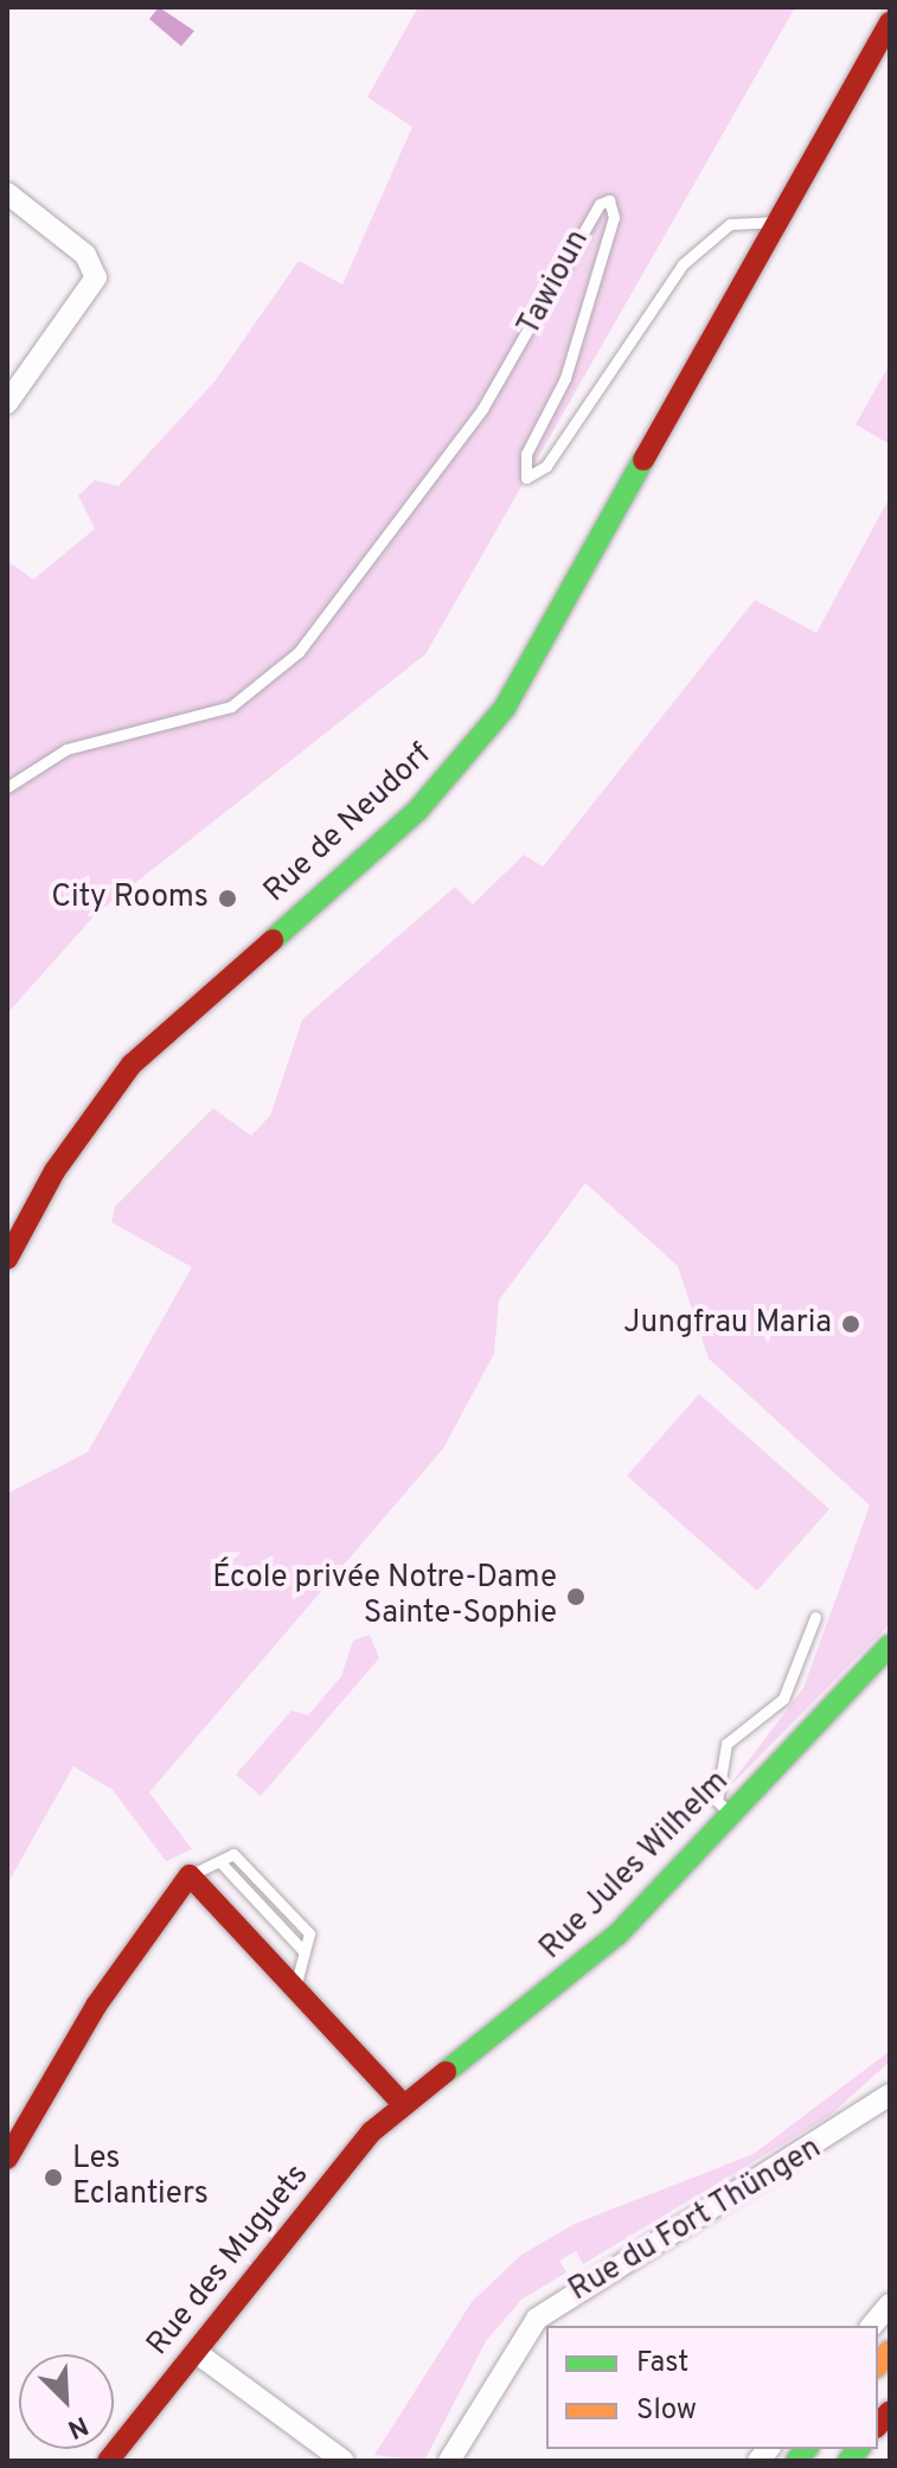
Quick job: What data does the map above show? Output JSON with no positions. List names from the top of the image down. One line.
{"streets":{"street":["Rue de Neudorf","Rue Jules Wilhelm","Rue du Fort Thüngen","Rue des Muguets"],"lane":["Tawioun"]},"crossings":[["Tawioun","Rue de Neudorf"],["Rue Jules Wilhelm","Rue des Muguets"]],"places":["City Rooms","Jungfrau Maria","École privée Notre-Dame Sainte-Sophie","Les Eclantiers"],"legend":["Fast","Slow"],"north":"bottom right"}
